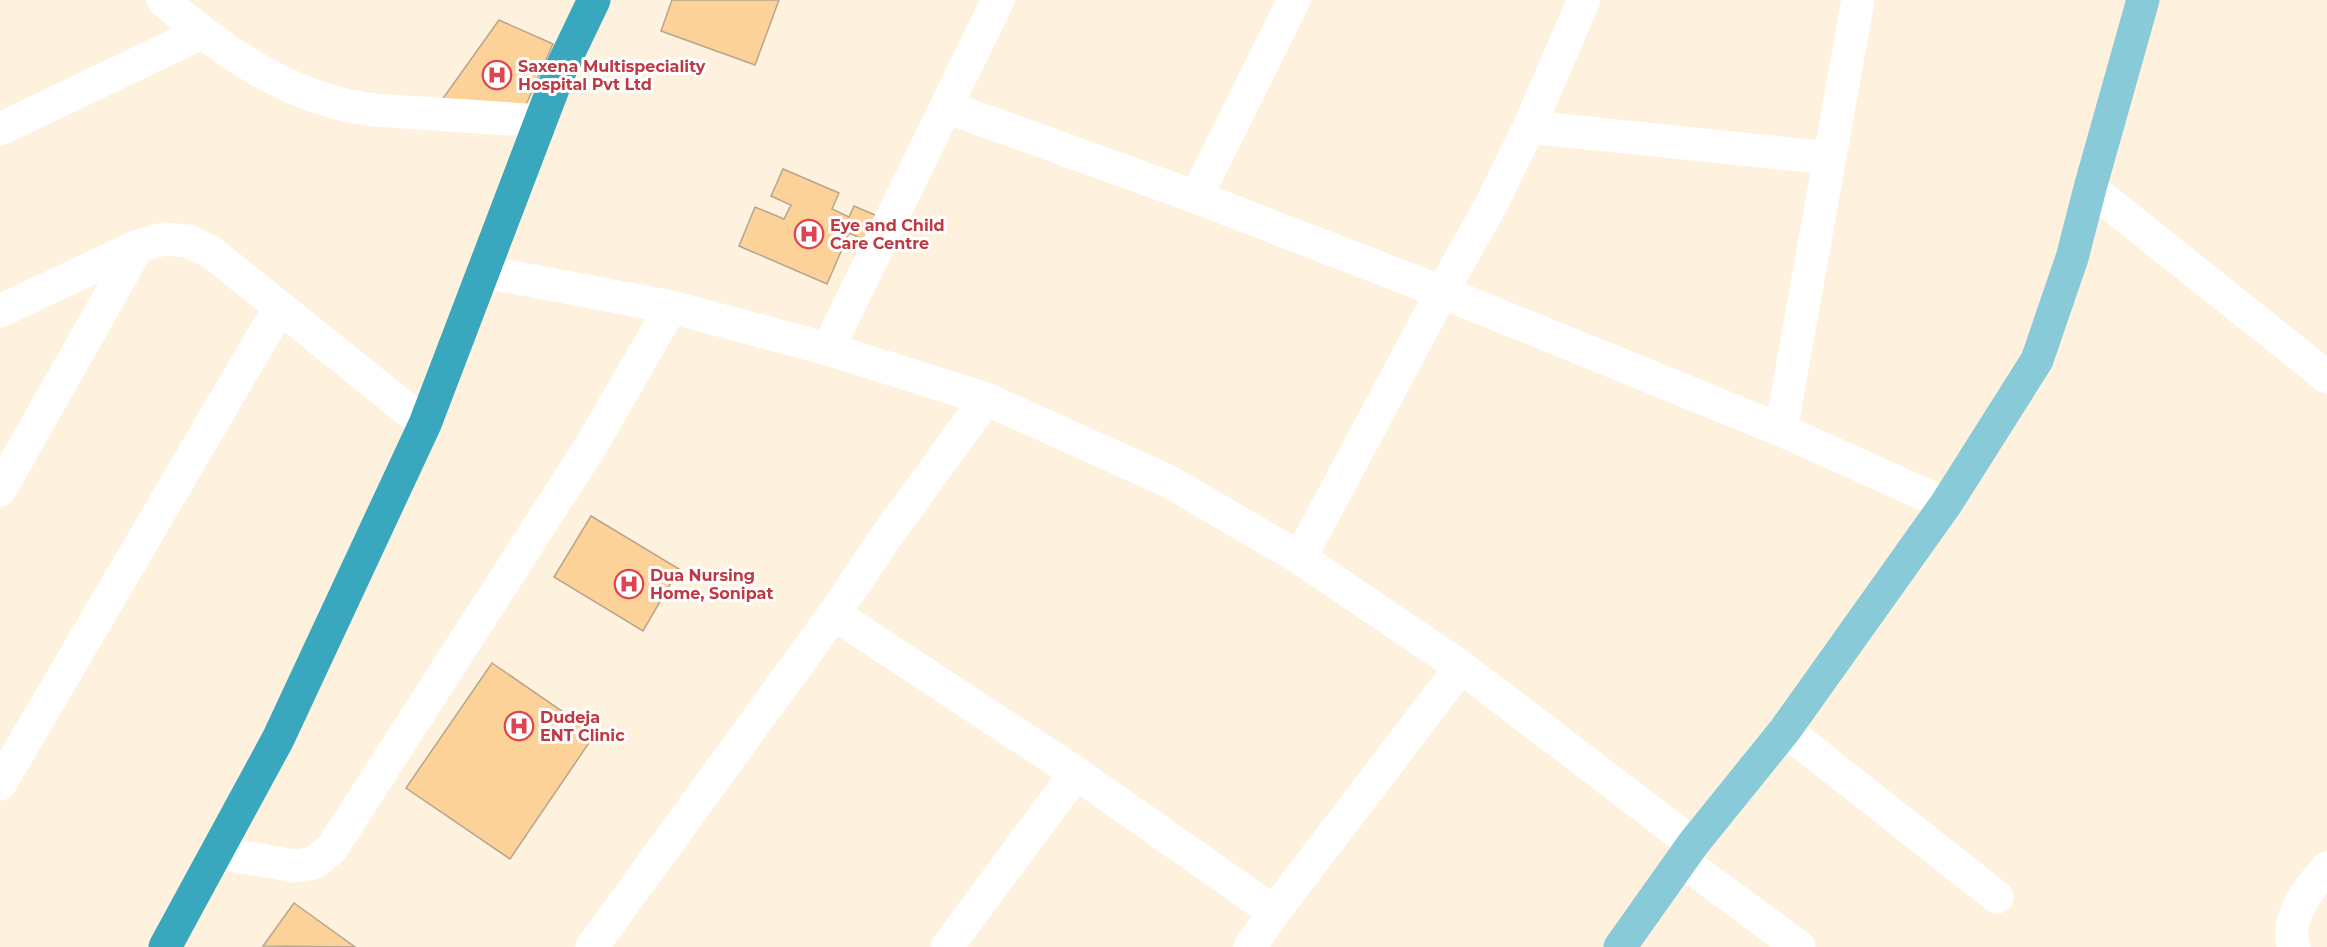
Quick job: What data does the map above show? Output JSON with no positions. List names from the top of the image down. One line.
{"places":{"hospital":["Saxena Multispeciality Hospital Pvt Ltd","Eye and Child Care Centre","Dua Nursing Home, Sonipat","Dudeja ENT Clinic"]}}
